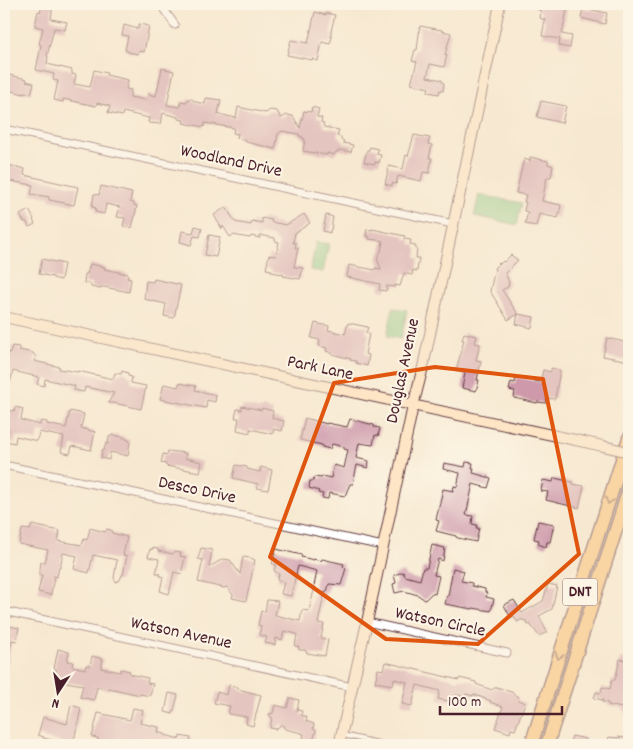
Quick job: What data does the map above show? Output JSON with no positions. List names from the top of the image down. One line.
{"streets":{"highway":["DNT"],"street":["Woodland Drive","Park Lane","Douglas Avenue","Desco Drive","Watson Circle","Watson Avenue"]},"crossings":[["Woodland Drive","Douglas Avenue"],["Park Lane","Douglas Avenue"],["Douglas Avenue","Desco Drive"],["Douglas Avenue","Watson Circle"],["Douglas Avenue","Watson Avenue"]],"scale_bar":"100 m","north":"bottom"}
